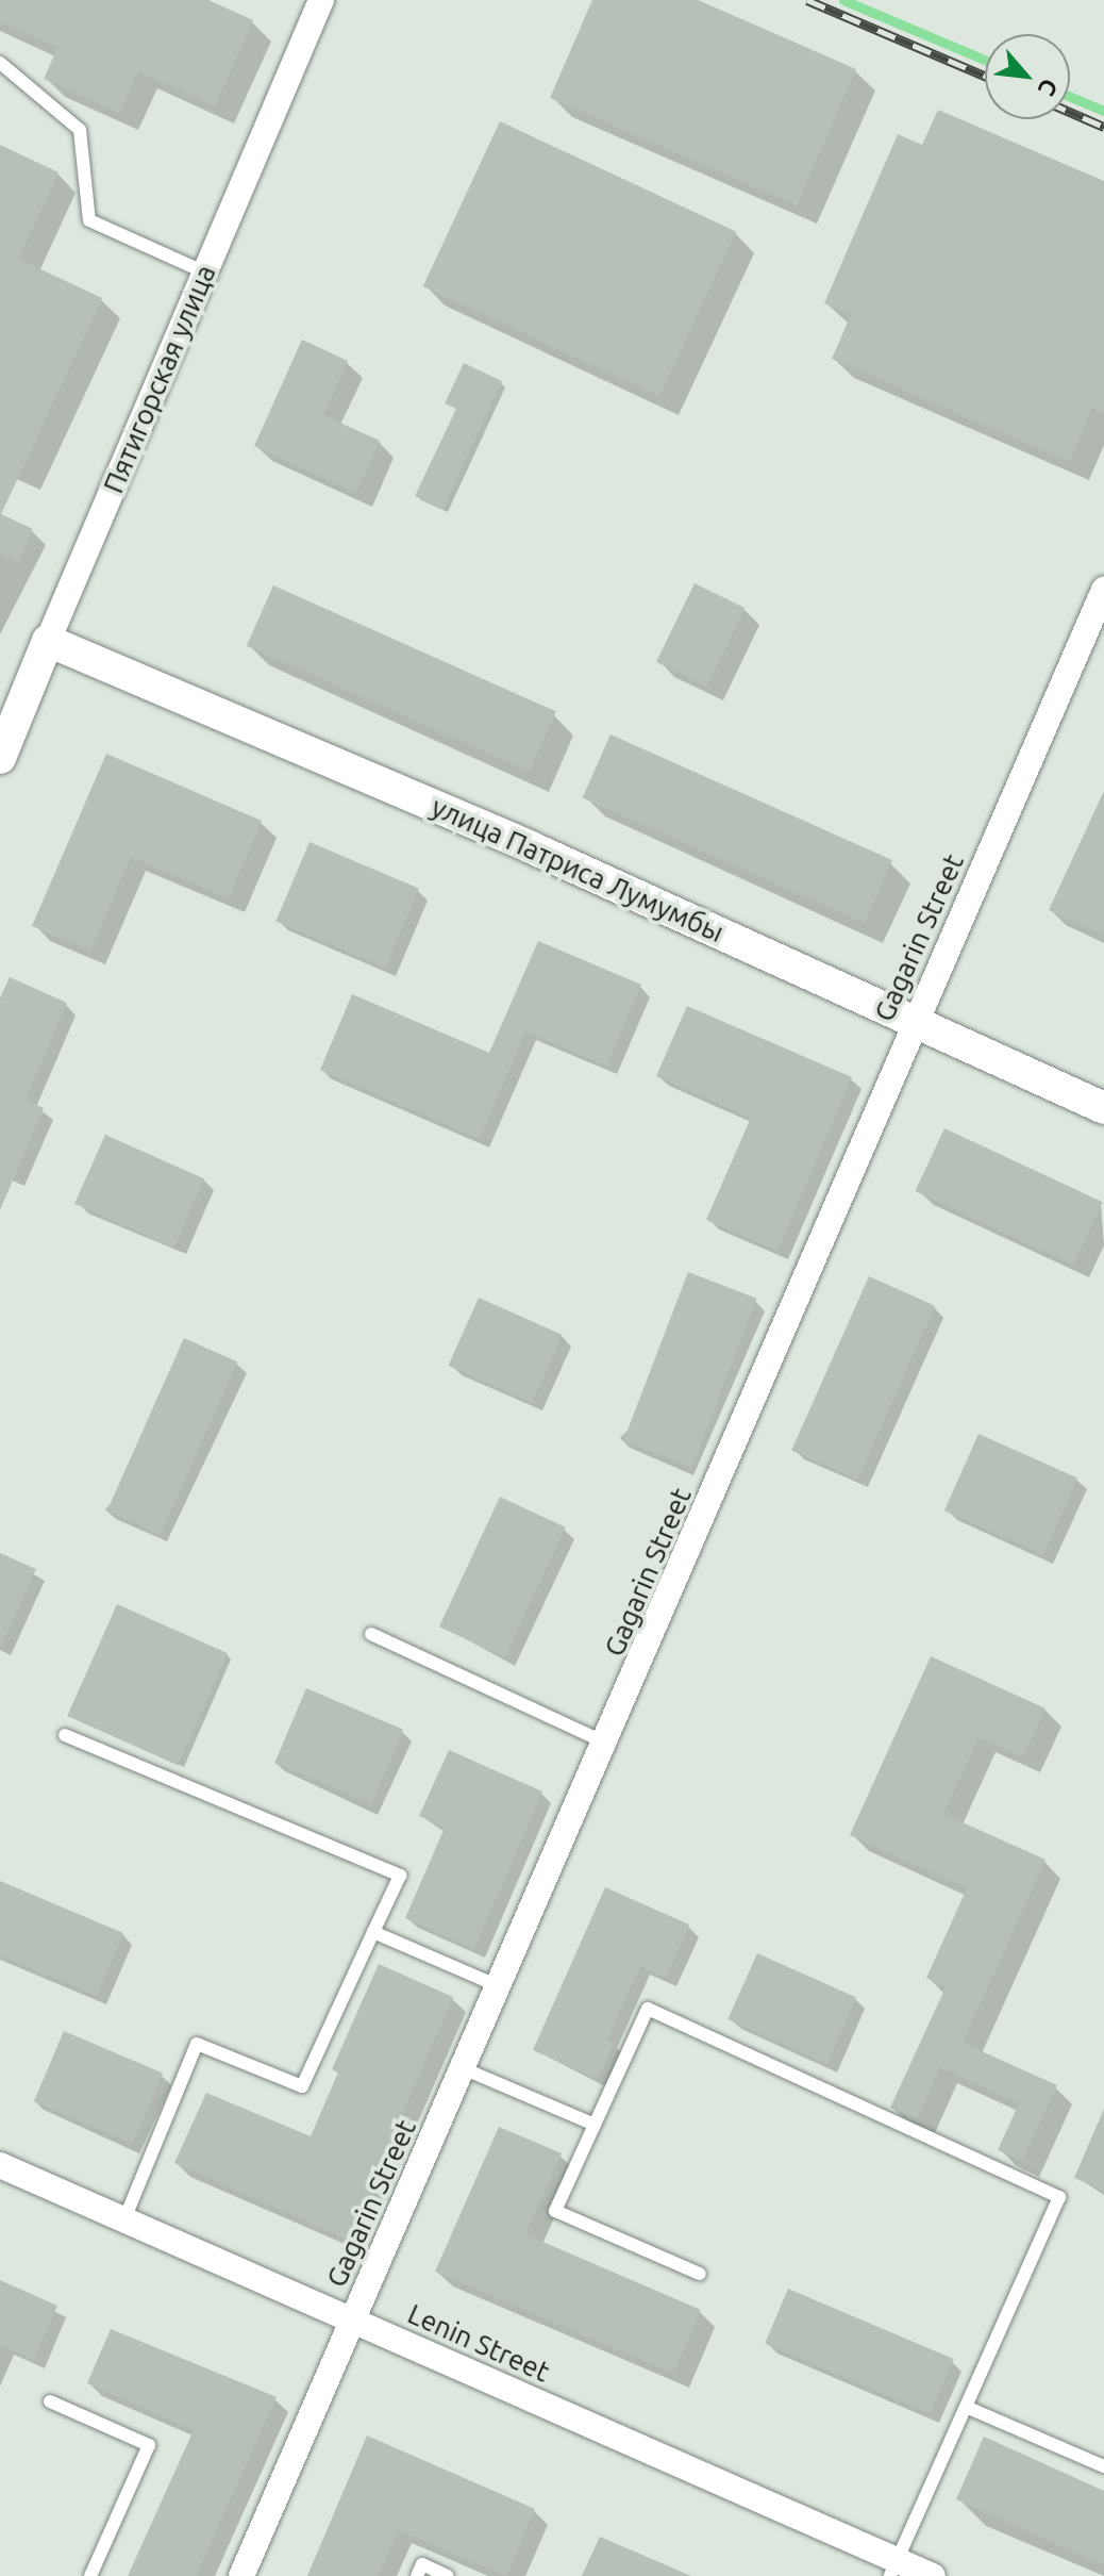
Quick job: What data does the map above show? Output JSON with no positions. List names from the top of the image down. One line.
{"streets":{"street":["Пятигорская улица","улица Патриса Лумумбы","Gagarin Street","Lenin Street"]},"crossings":[["Пятигорская улица","улица Патриса Лумумбы"],["улица Патриса Лумумбы","Gagarin Street"],["Gagarin Street","Lenin Street"]],"north":"bottom right"}
